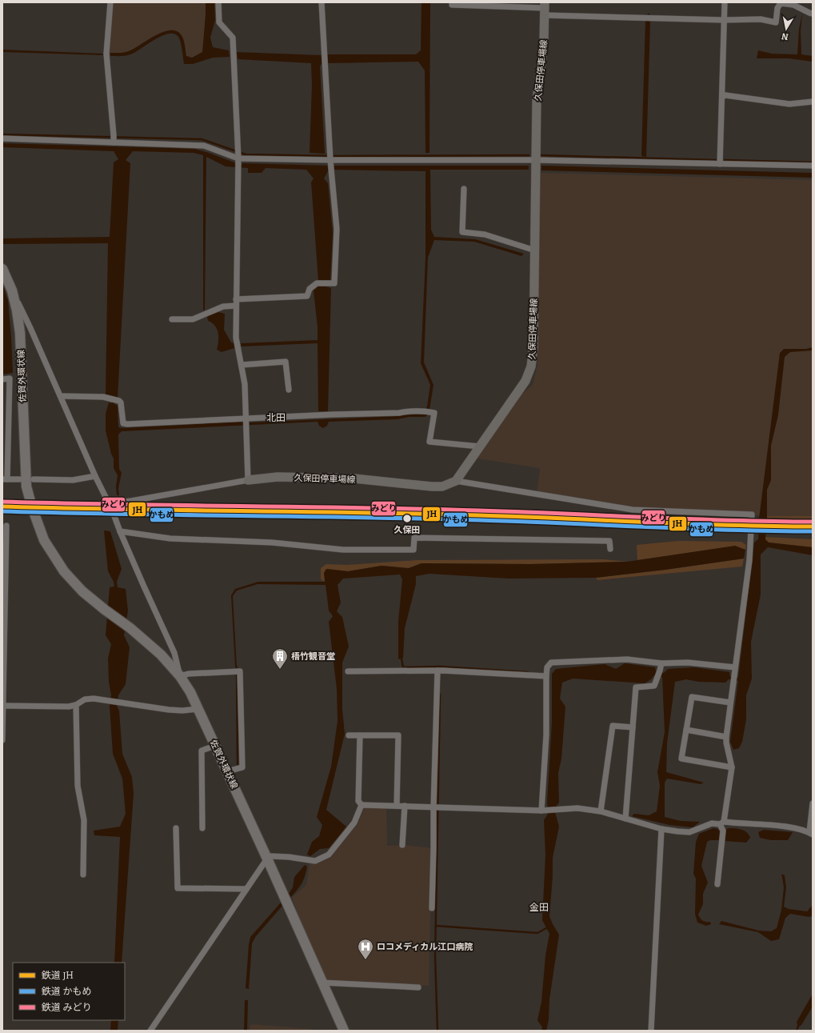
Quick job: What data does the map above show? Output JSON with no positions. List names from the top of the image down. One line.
{"streets":{"main road":["久保田停車場線","佐賀外環状線"]},"districts":["北田","金田"],"places":{"other":["久保田"],"building":["梧竹観音堂"],"hospital":["ロコメディカル江口病院"]},"lines":["rail line みどり","rail line JH","rail line かもめ"],"legend":["鉄道 JH","鉄道 かもめ","鉄道 みどり"],"north":"bottom"}
